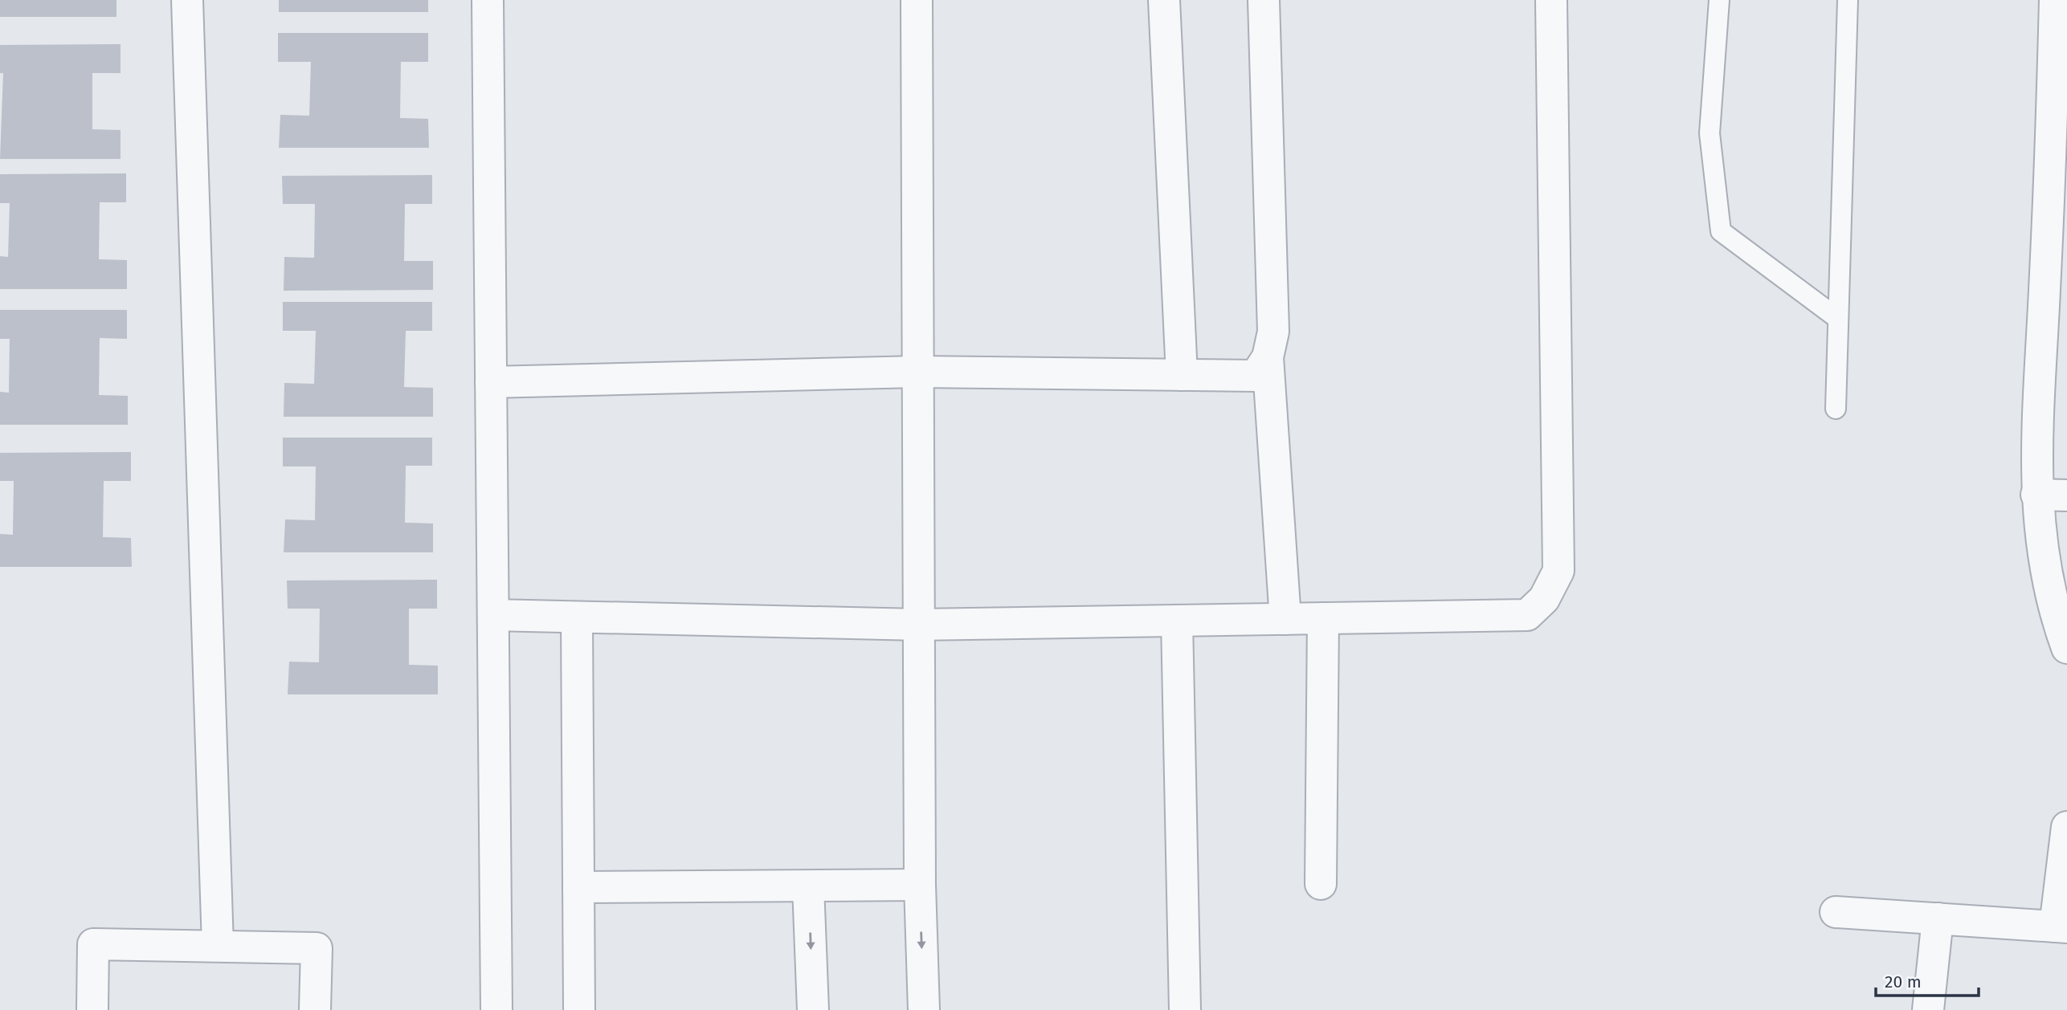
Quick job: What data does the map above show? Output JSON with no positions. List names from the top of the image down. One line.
{"scale_bar":"20 m"}
